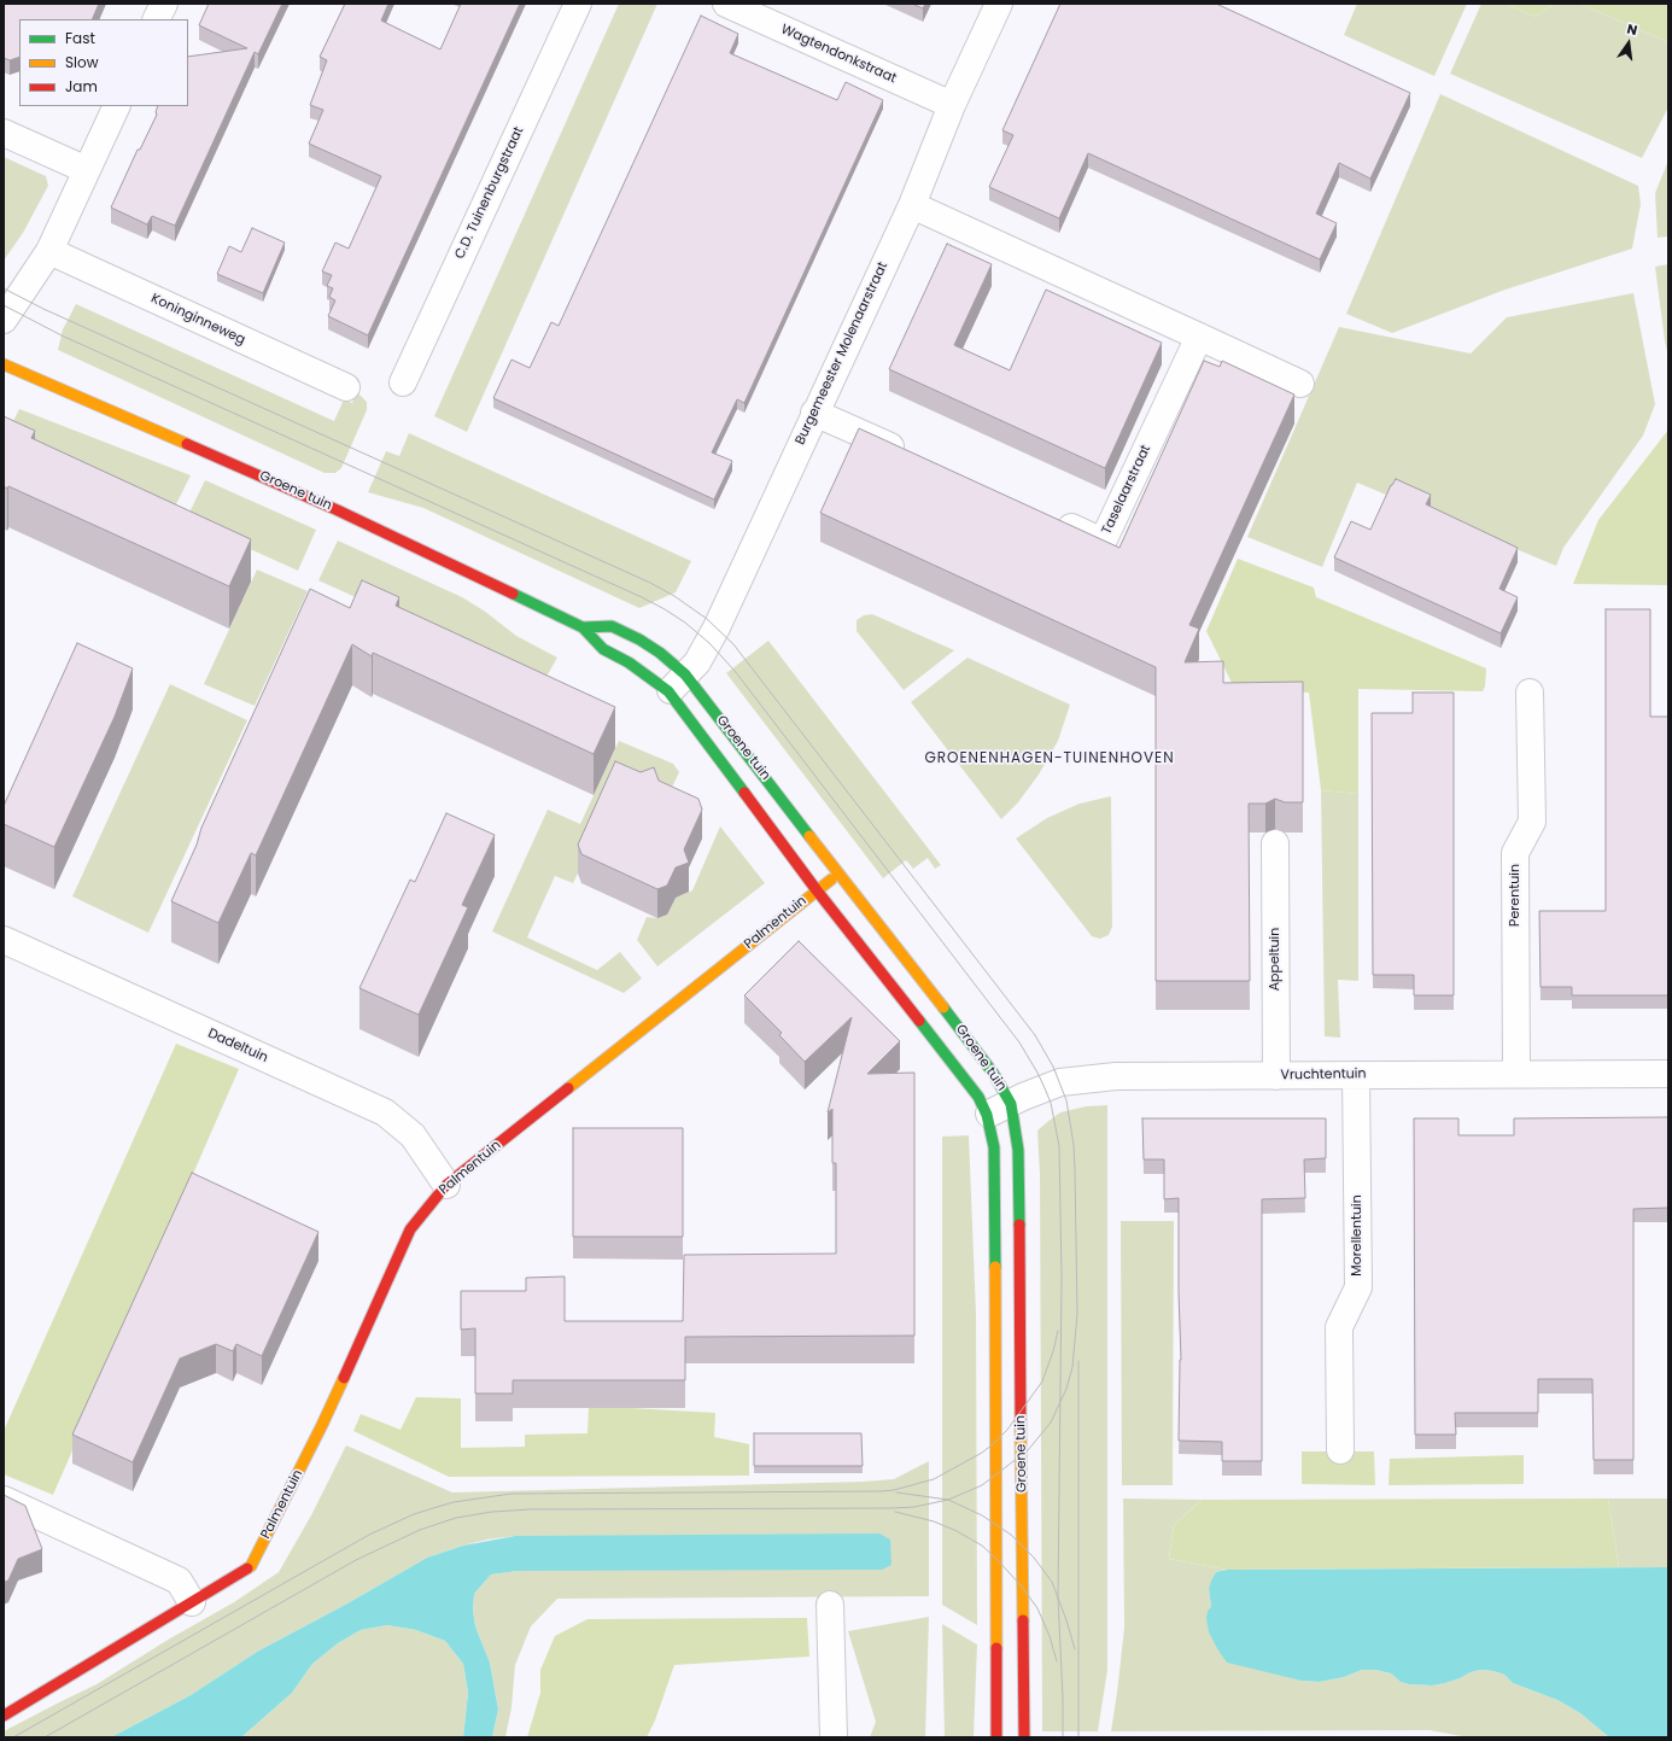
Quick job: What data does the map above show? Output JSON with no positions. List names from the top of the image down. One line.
{"streets":{"street":["Wagtendonkstraat","C.D. Tuinenburgstraat","Koninginneweg","Burgemeester Molenaarstraat","Taselaarstraat","Groene tuin","Perentuin","Palmentuin","Appeltuin","Dadeltuin","Vruchtentuin","Morellentuin"]},"crossings":[["Wagtendonkstraat","Burgemeester Molenaarstraat"],["Burgemeester Molenaarstraat","Groene tuin"],["Groene tuin","Palmentuin"],["Groene tuin","Vruchtentuin"],["Perentuin","Vruchtentuin"],["Palmentuin","Dadeltuin"],["Appeltuin","Vruchtentuin"],["Vruchtentuin","Morellentuin"]],"districts":["GROENENHAGEN-TUINENHOVEN"],"legend":["Fast","Slow","Jam"],"north":"top"}
